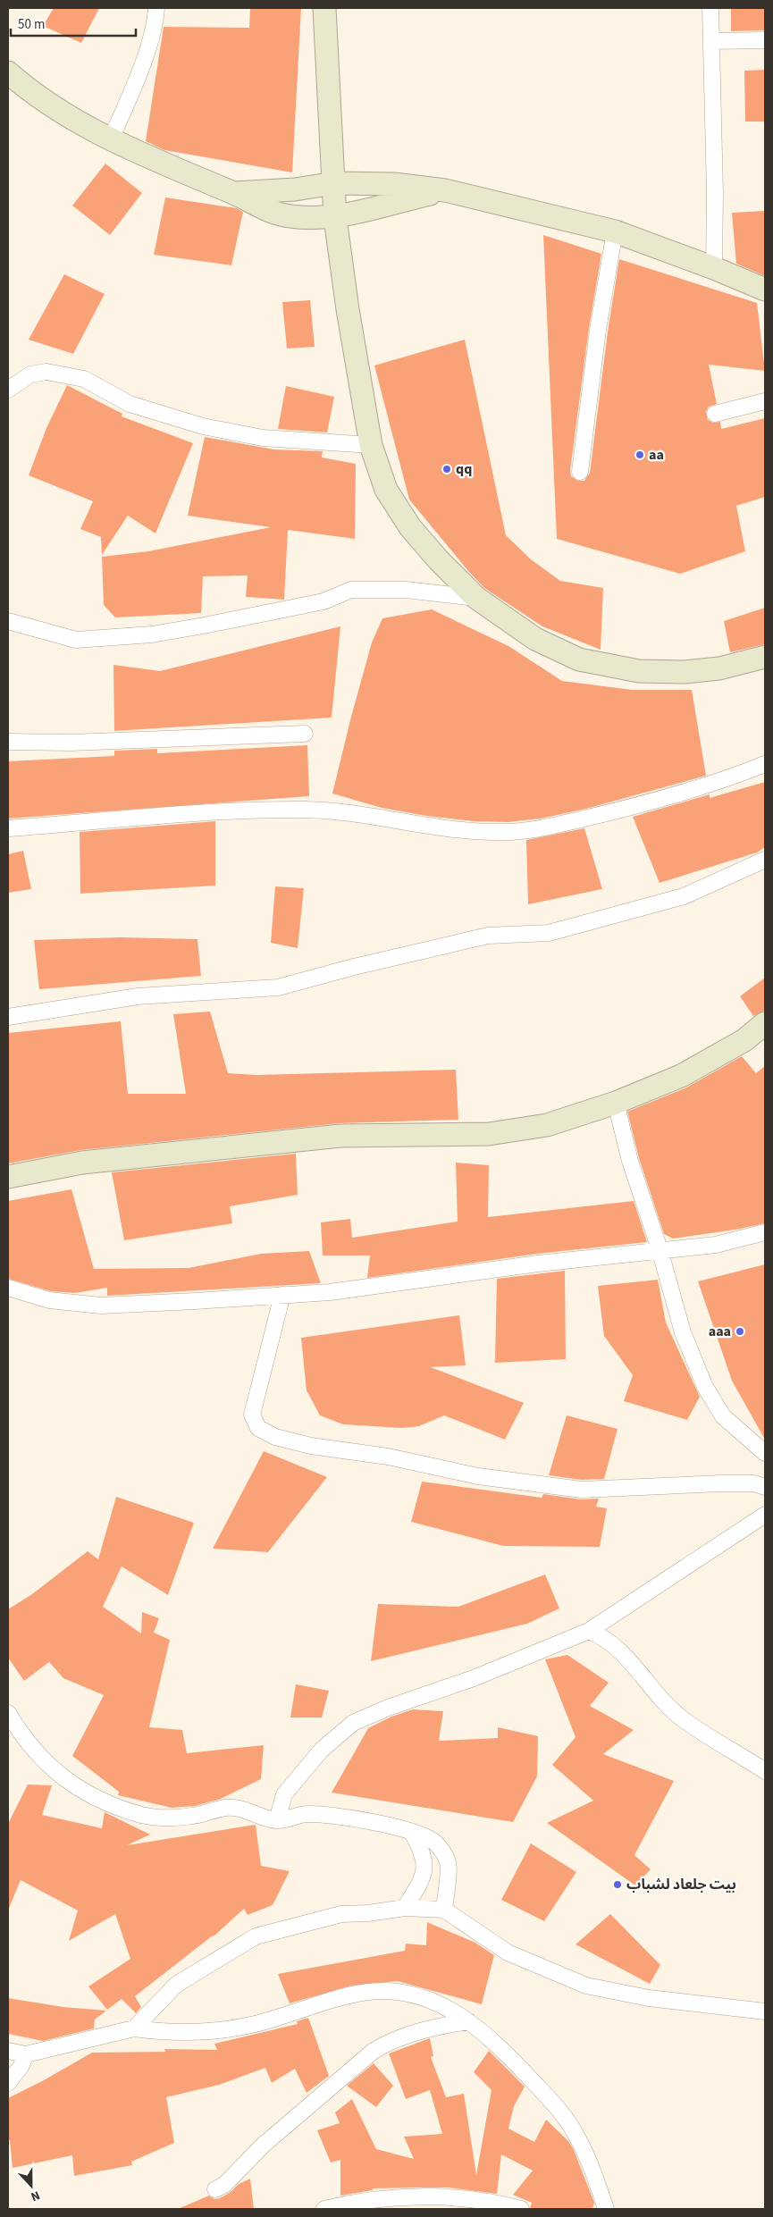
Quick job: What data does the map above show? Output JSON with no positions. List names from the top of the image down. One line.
{"places":["aa","qq","aaa","بيت جلعاد لشباب"],"scale_bar":"50 m","north":"bottom"}
